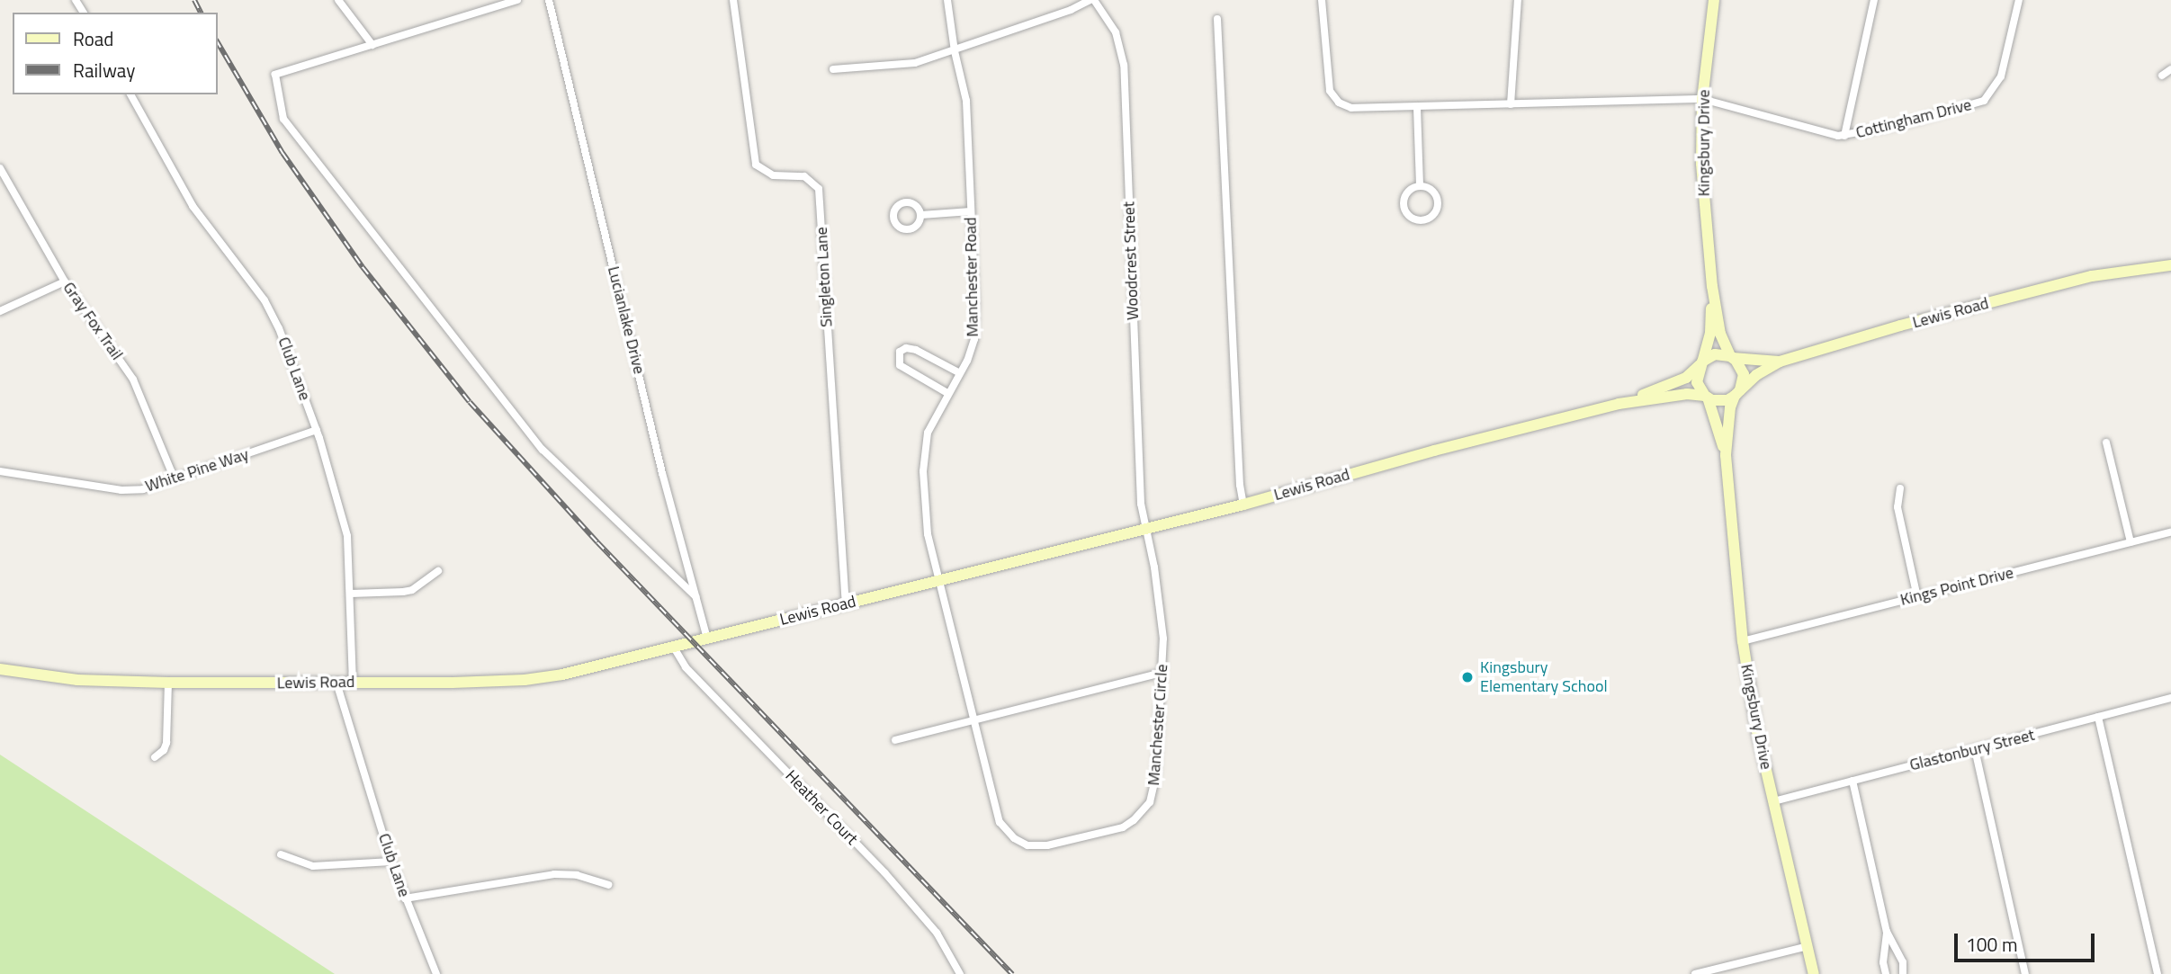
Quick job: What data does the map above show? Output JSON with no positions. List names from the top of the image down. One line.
{"streets":{"street":["Cottingham Drive","Kingsbury Drive","Woodcrest Street","Singleton Lane","Manchester Road","Lewis Road","Lucianlake Drive","Gray Fox Trail","Club Lane","White Pine Way","Kings Point Drive","Manchester Circle","Glastonbury Street","Heather Court"]},"crossings":[["Cottingham Drive","Kingsbury Drive"],["Kingsbury Drive","Lewis Road"],["Kingsbury Drive","Kings Point Drive"],["Kingsbury Drive","Glastonbury Street"],["Woodcrest Street","Lewis Road"],["Woodcrest Street","Manchester Circle"],["Singleton Lane","Lewis Road"],["Manchester Road","Lewis Road"],["Manchester Road","Manchester Circle"],["Lewis Road","Lucianlake Drive"],["Lewis Road","Club Lane"],["Lewis Road","Manchester Circle"],["Lewis Road","Heather Court"],["Gray Fox Trail","White Pine Way"],["Club Lane","White Pine Way"]],"places":["Kingsbury Elementary School"],"legend":["Road","Railway"],"scale_bar":"100 m"}
